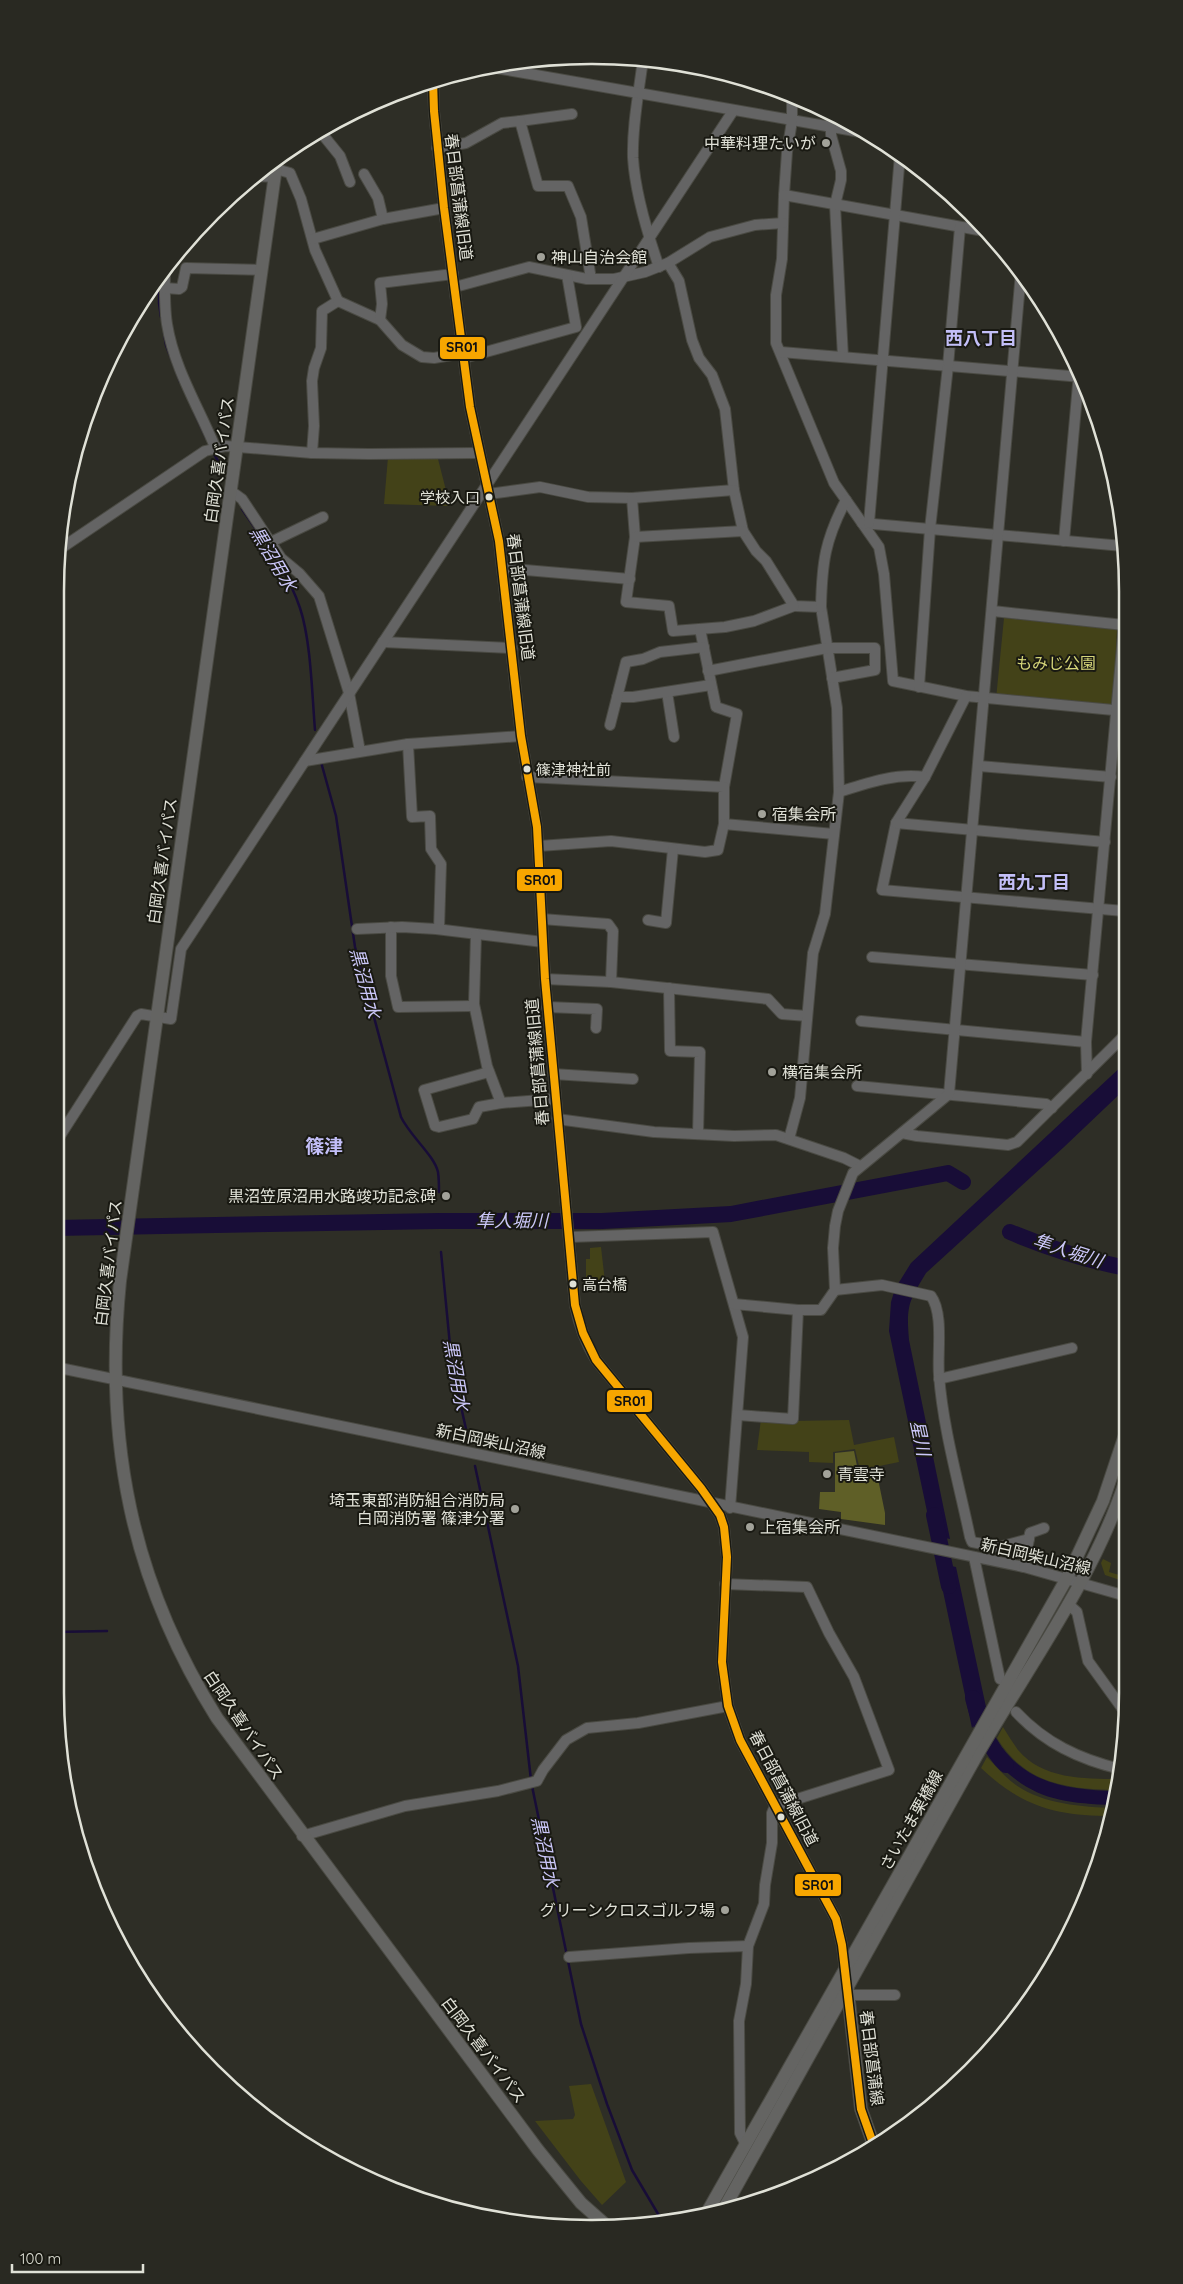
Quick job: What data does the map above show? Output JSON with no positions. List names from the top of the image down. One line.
{"streets":{"main road":["白岡久喜バイパス","さいたま栗橋線","春日部菖蒲線"],"street":["春日部菖蒲線旧道","新白岡柴山沼線"]},"crossings":[["春日部菖蒲線旧道","新白岡柴山沼線"],["春日部菖蒲線旧道","さいたま栗橋線"],["春日部菖蒲線旧道","春日部菖蒲線"],["白岡久喜バイパス","新白岡柴山沼線"],["新白岡柴山沼線","さいたま栗橋線"],["さいたま栗橋線","春日部菖蒲線"]],"districts":["西八丁目","西九丁目","篠津"],"water":["黒沼用水","隼人堀川","星川"],"parks":["もみじ公園"],"places":["中華料理たいが","神山自治会館","学校入口","篠津神社前","宿集会所","横宿集会所","黒沼笠原沼用水路竣功記念碑","高台橋","青雲寺","埼玉東部消防組合消防局 白岡消防署 篠津分署","上宿集会所","グリーンクロスゴルフ場"],"lines":["transit line SR01"],"scale_bar":"100 m"}
